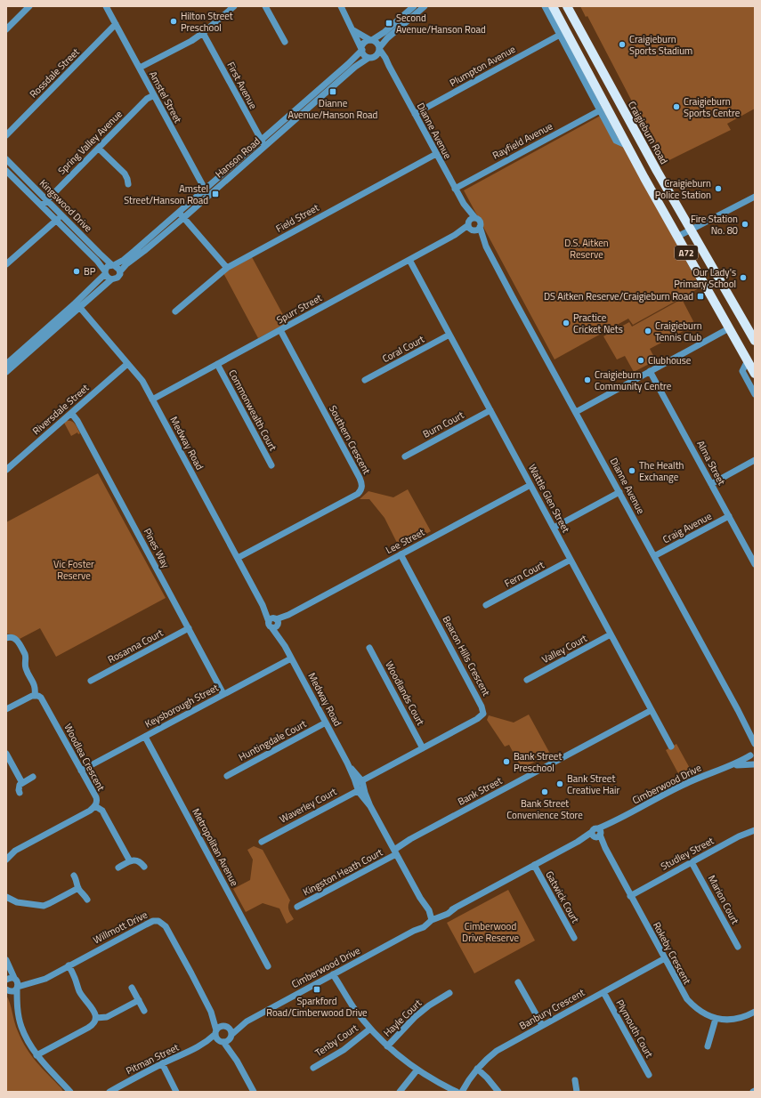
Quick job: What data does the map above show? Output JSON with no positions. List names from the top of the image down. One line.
{"streets":{"main road":["Craigieburn Road","A72"],"street":["Plumpton Avenue","Rossdale Street","First Avenue","Amstel Street","Dianne Avenue","Rayfield Avenue","Spring Valley Avenue","Hanson Road","Kingswood Drive","Field Street","Spurr Street","Coral Court","Riversdale Street","Commonwealth Court","Burn Court","Southern Crescent","Medway Road","Alma Street","Wattle Glen Street","Craig Avenue","Lee Street","Pines Way","Fern Court","Rosanna Court","Valley Court","Beacon Hills Crescent","Woodlands Court","Keysborough Street","Huntingdale Court","Woodlea Crescent","Cimberwood Drive","Bank Street","Waverley Court","Metropolitan Avenue","Studley Street","Kingston Heath Court","Gatwick Court","Marion Court","Willmott Drive","Rokeby Crescent","Banbury Crescent","Hayle Court","Plymouth Court","Tenby Court","Pitman Street"]},"crossings":[["Plumpton Avenue","Dianne Avenue"],["Rossdale Street","Amstel Street"],["First Avenue","Hanson Road"],["Amstel Street","Spring Valley Avenue"],["Amstel Street","Hanson Road"],["Dianne Avenue","Rayfield Avenue"],["Dianne Avenue","Hanson Road"],["Dianne Avenue","Field Street"],["Dianne Avenue","Spurr Street"],["Dianne Avenue","Craig Avenue"],["Dianne Avenue","Cimberwood Drive"],["Spring Valley Avenue","Kingswood Drive"],["Hanson Road","Kingswood Drive"],["Spurr Street","Commonwealth Court"],["Spurr Street","Southern Crescent"],["Spurr Street","Medway Road"],["Spurr Street","Wattle Glen Street"],["Coral Court","Wattle Glen Street"],["Riversdale Street","Medway Road"],["Riversdale Street","Pines Way"],["Burn Court","Wattle Glen Street"],["Southern Crescent","Medway Road"],["Medway Road","Lee Street"],["Medway Road","Beacon Hills Crescent"],["Medway Road","Keysborough Street"],["Medway Road","Huntingdale Court"],["Medway Road","Cimberwood Drive"],["Medway Road","Bank Street"],["Medway Road","Waverley Court"],["Medway Road","Kingston Heath Court"],["Alma Street","Craig Avenue"],["Wattle Glen Street","Lee Street"],["Wattle Glen Street","Fern Court"],["Wattle Glen Street","Valley Court"],["Wattle Glen Street","Bank Street"],["Lee Street","Beacon Hills Crescent"],["Pines Way","Rosanna Court"],["Pines Way","Keysborough Street"],["Beacon Hills Crescent","Woodlands Court"],["Beacon Hills Crescent","Waverley Court"],["Keysborough Street","Woodlea Crescent"],["Keysborough Street","Metropolitan Avenue"],["Cimberwood Drive","Gatwick Court"],["Cimberwood Drive","Willmott Drive"],["Cimberwood Drive","Rokeby Crescent"],["Cimberwood Drive","Pitman Street"],["Bank Street","Kingston Heath Court"],["Studley Street","Marion Court"],["Studley Street","Rokeby Crescent"],["Willmott Drive","Pitman Street"],["Rokeby Crescent","Banbury Crescent"],["Banbury Crescent","Plymouth Court"]],"parks":["D.S. Aitken Reserve","Vic Foster Reserve","Cimberwood Drive Reserve"],"places":{"other":["Hilton Street Preschool","Craigieburn Sports Stadium","Craigieburn Sports Centre","Craigieburn Police Station","Fire Station No. 80","BP","Our Lady's Primary School","Practice Cricket Nets","Craigieburn Tennis Club","Clubhouse","Craigieburn Community Centre","The Health Exchange","Bank Street Preschool","Bank Street Creative Hair","Bank Street Convenience Store"],"transit":["Second Avenue/Hanson Road","Dianne Avenue/Hanson Road","Amstel Street/Hanson Road","DS Aitken Reserve/Craigieburn Road","Sparkford Road/Cimberwood Drive"]}}
